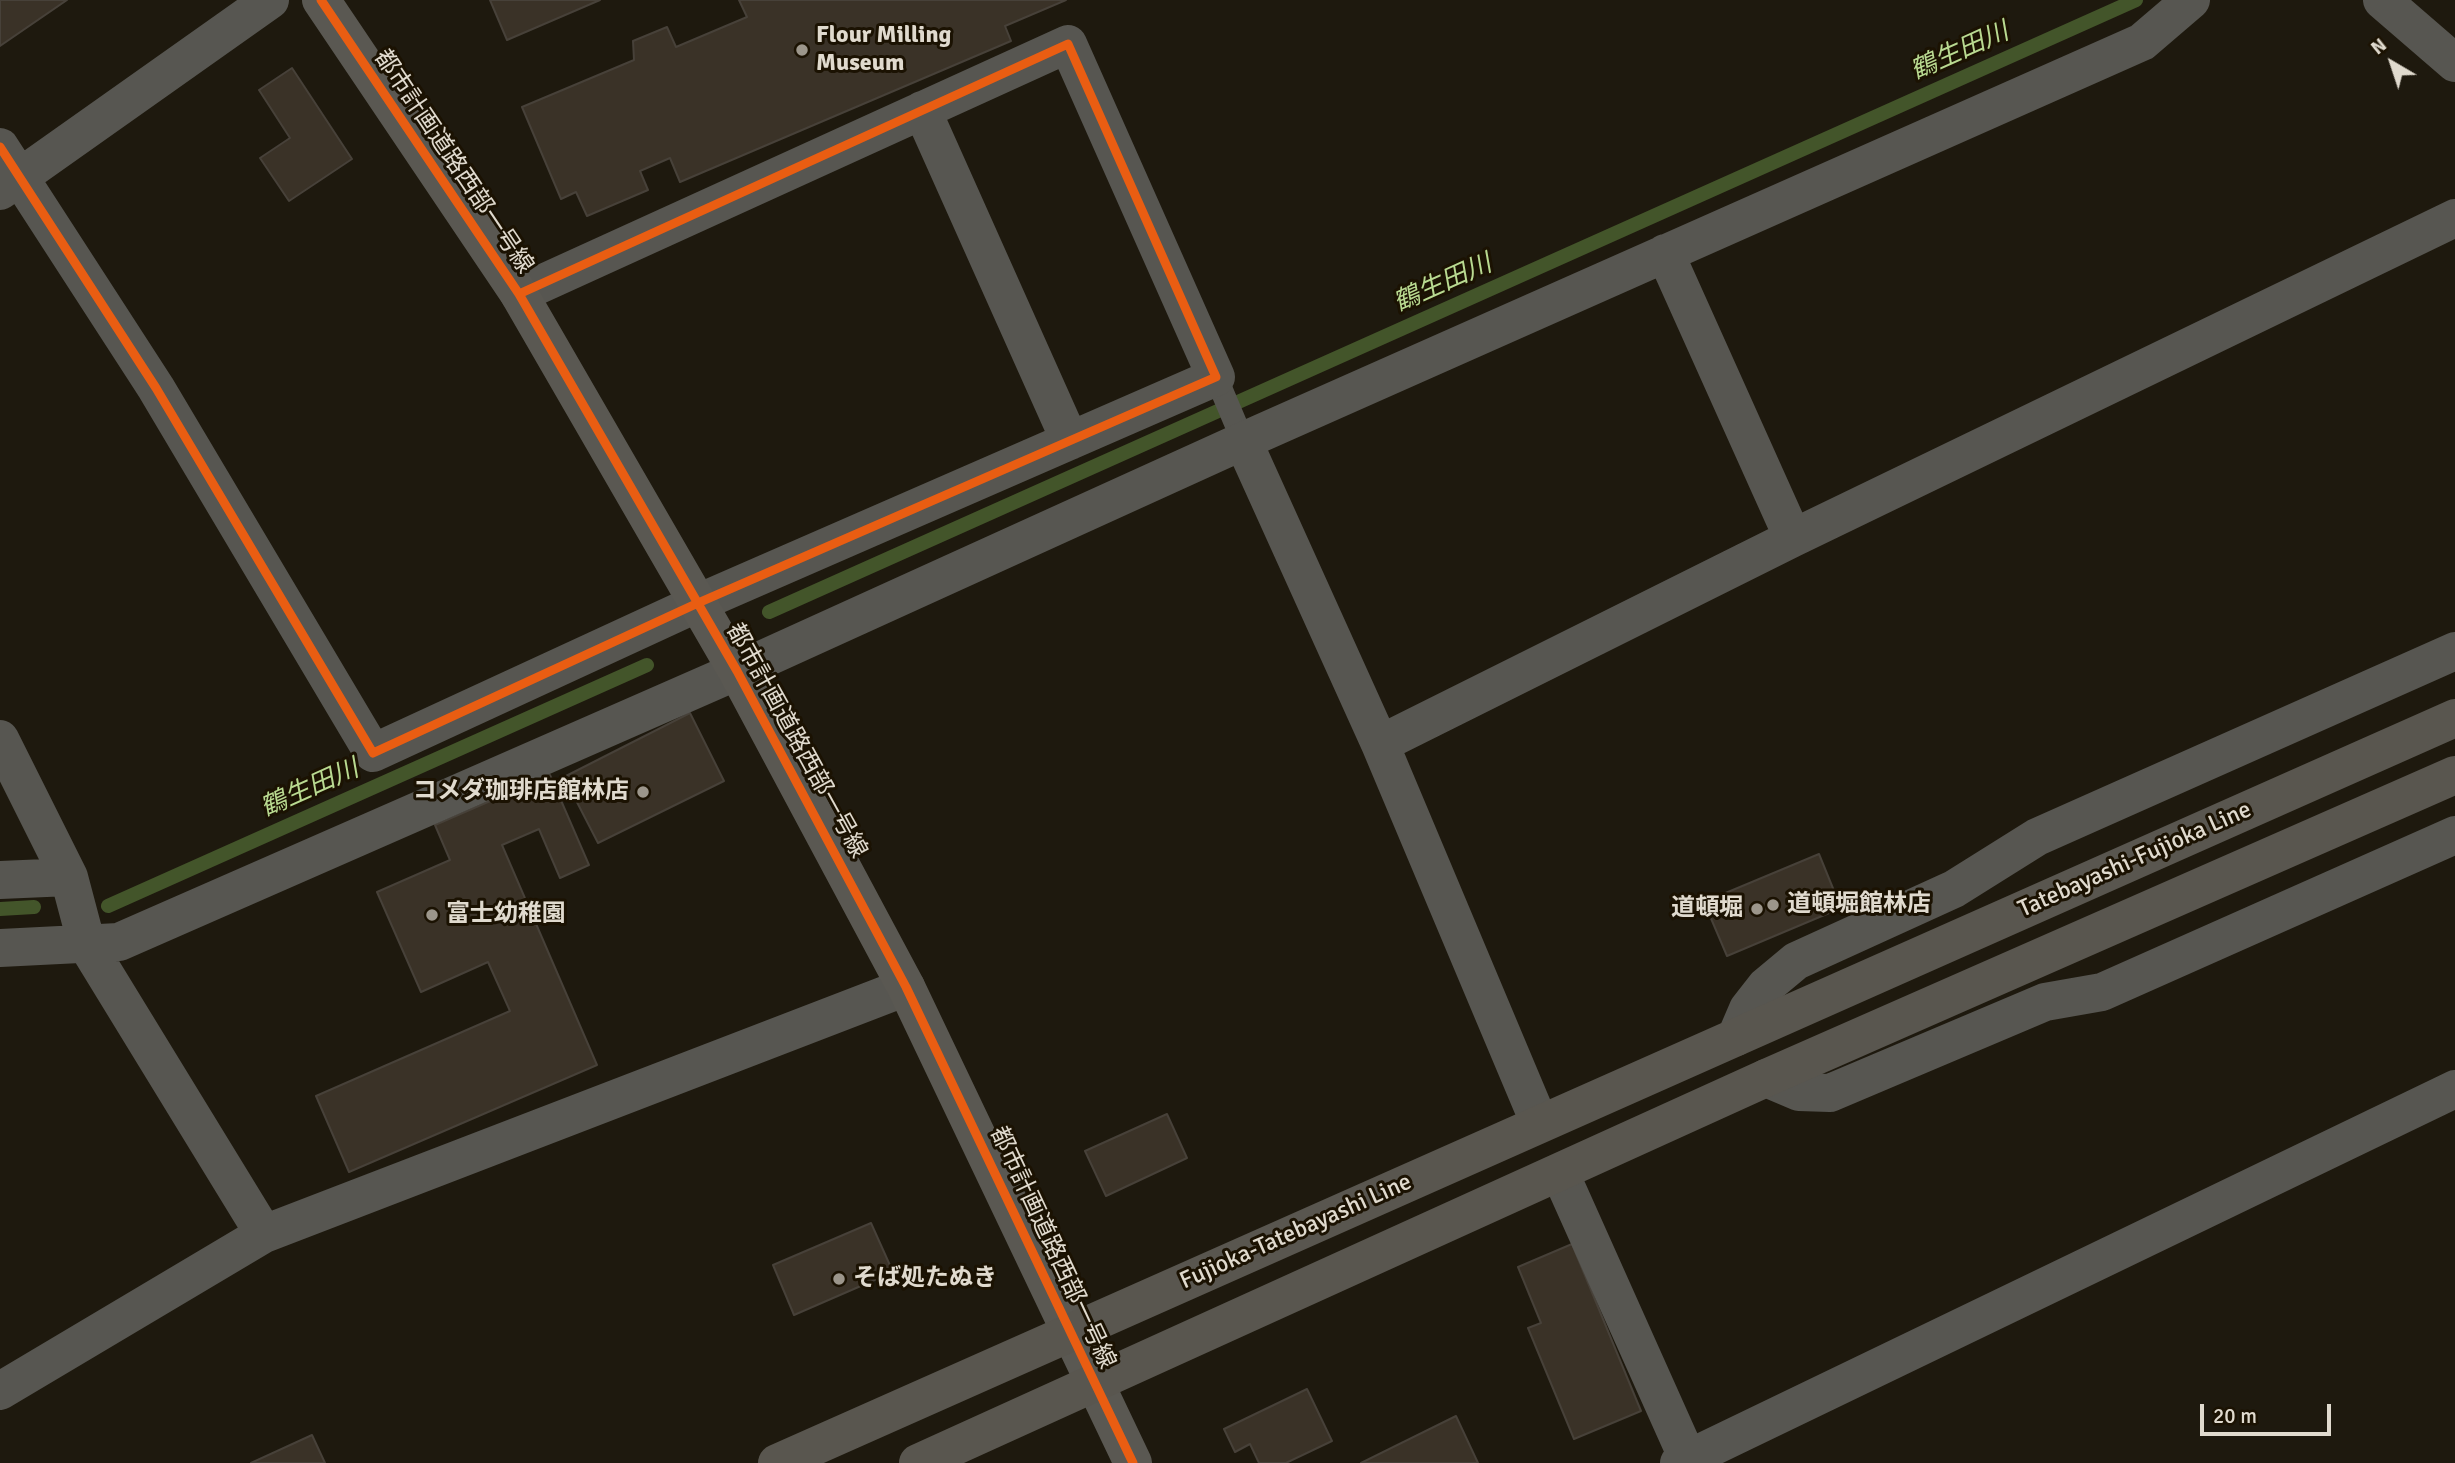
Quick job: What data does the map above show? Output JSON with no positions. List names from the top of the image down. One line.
{"streets":{"main road":["Tatebayashi-Fujioka Line","Fujioka-Tatebayashi Line"],"street":["都市計画道路西部一号線"]},"crossings":[["都市計画道路西部一号線","Fujioka-Tatebayashi Line"],["Tatebayashi-Fujioka Line","Fujioka-Tatebayashi Line"]],"water":["鶴生田川"],"places":["Flour Milling Museum","コメダ珈琲店館林店","道頓堀館林店","道頓堀","富士幼稚園","そば処たぬき"],"scale_bar":"20 m","north":"top left"}
